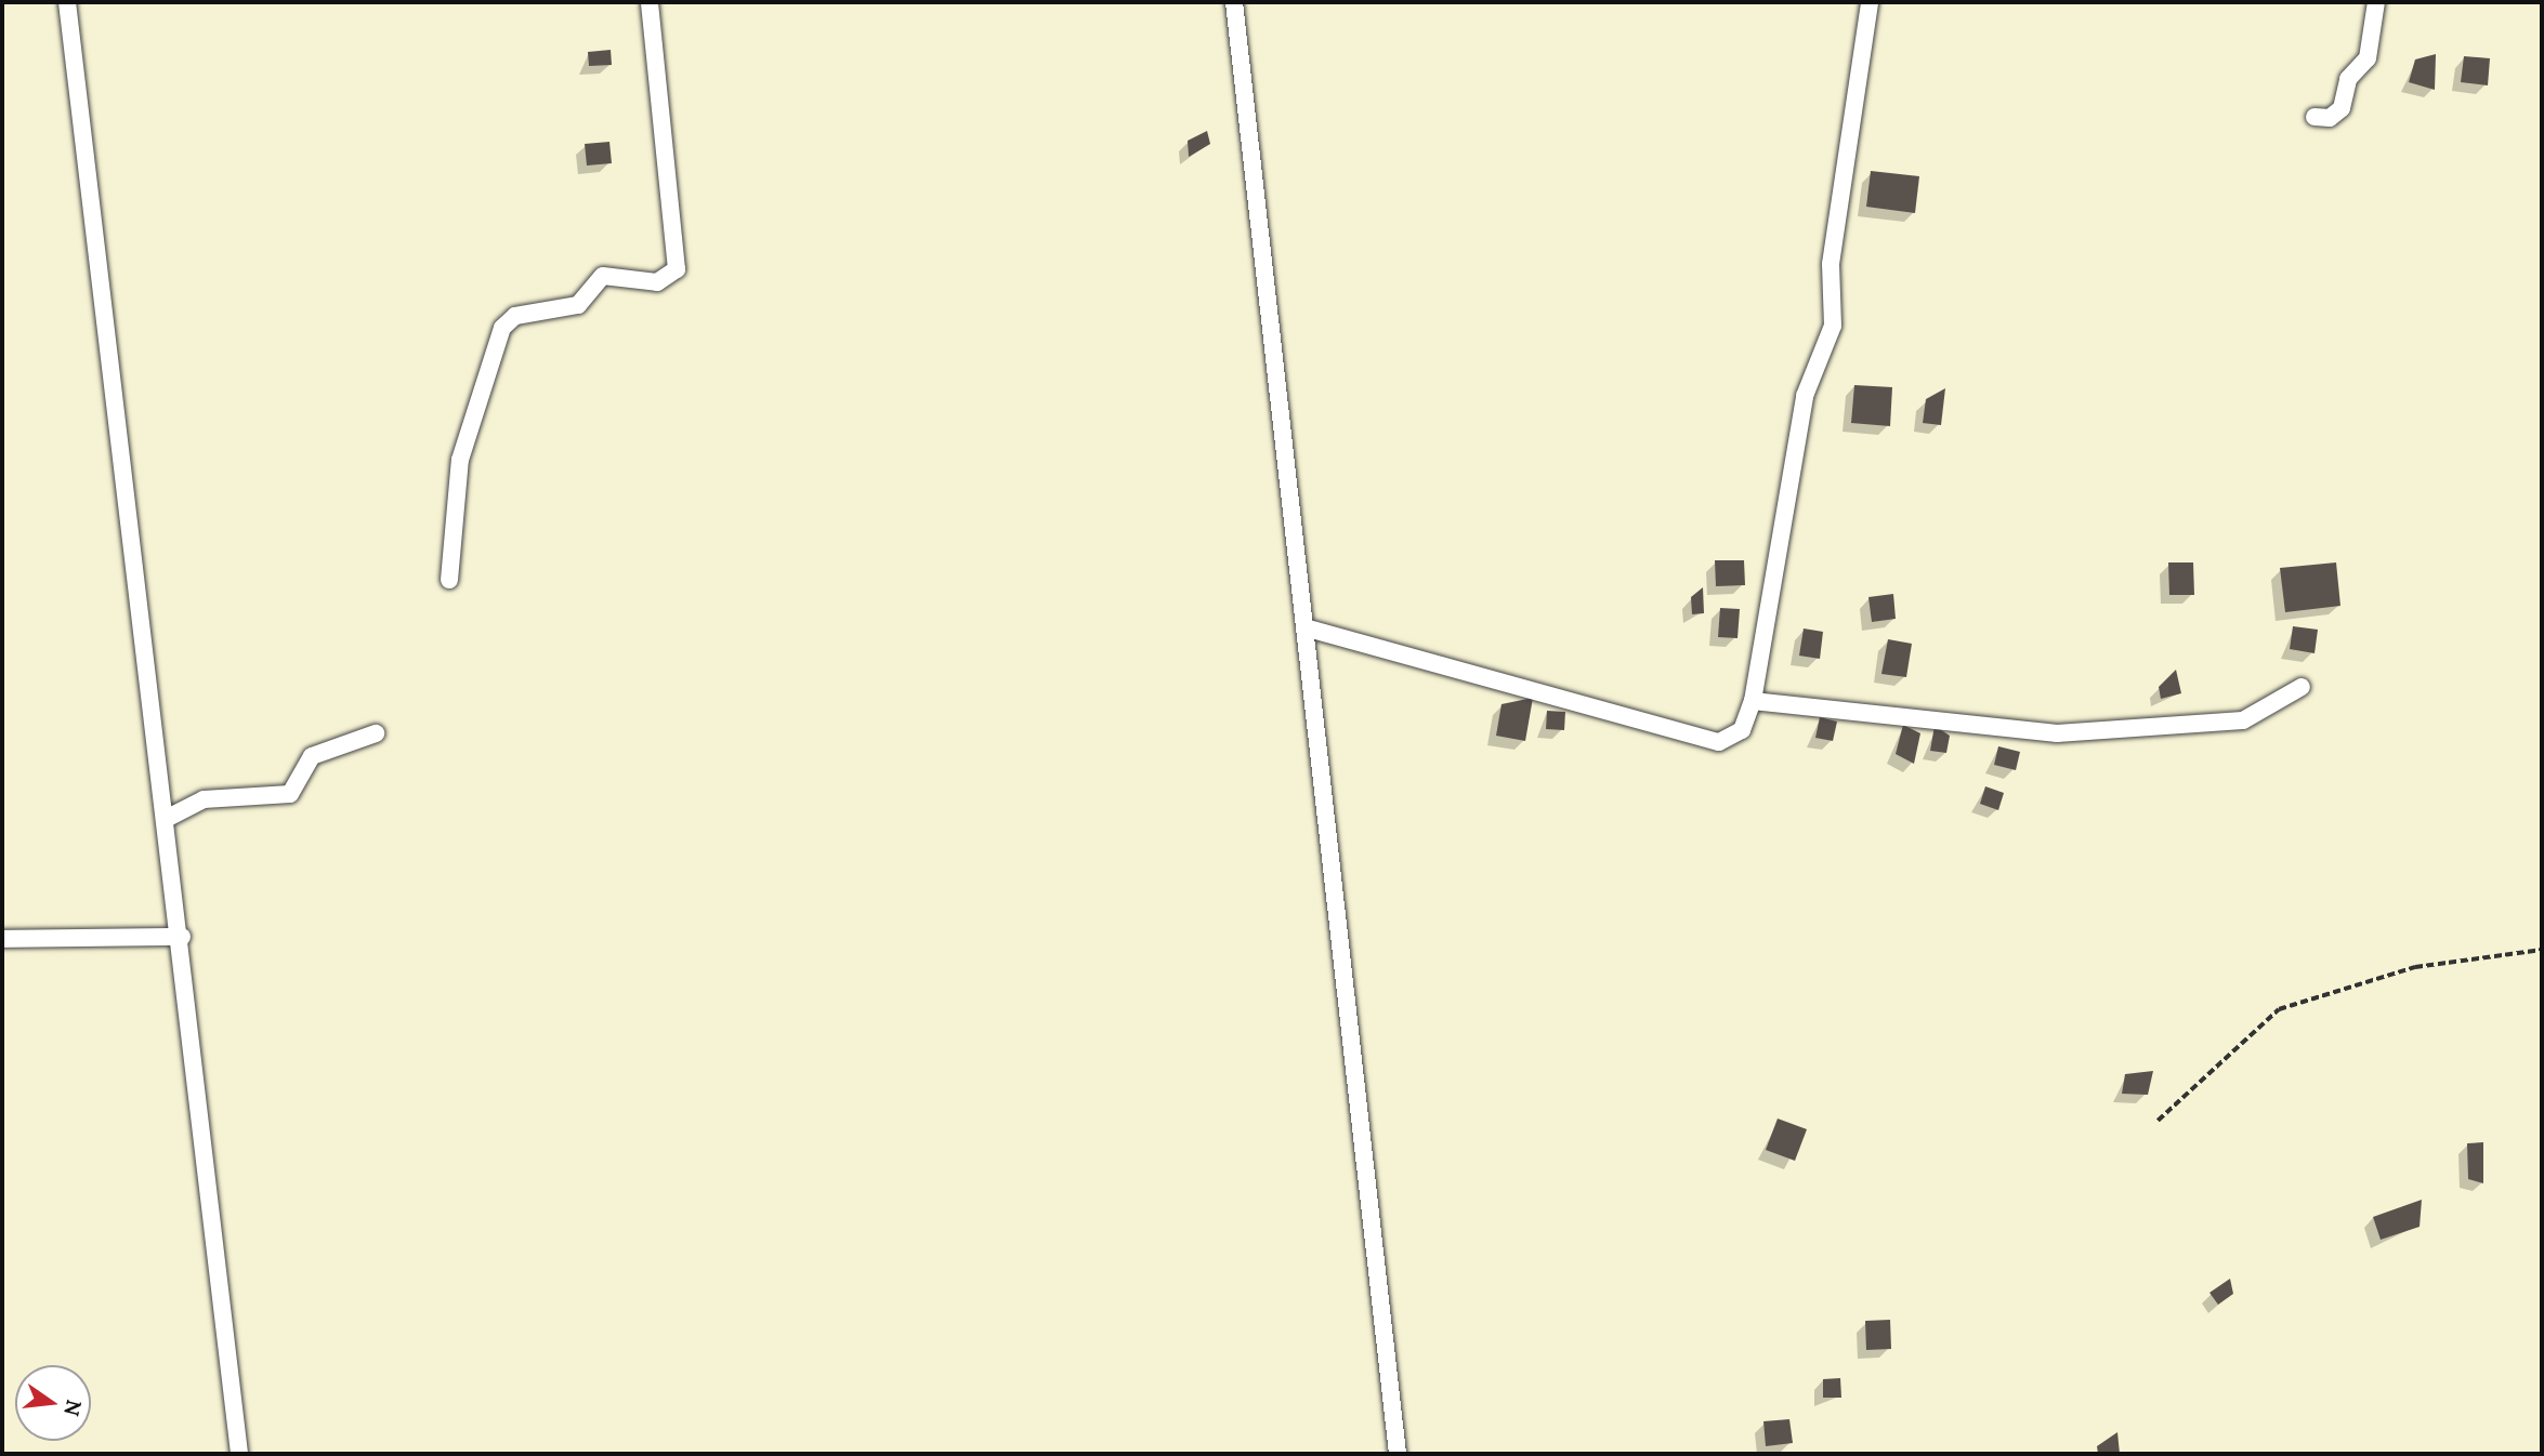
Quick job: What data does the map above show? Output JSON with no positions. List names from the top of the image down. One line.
{"north":"right"}
